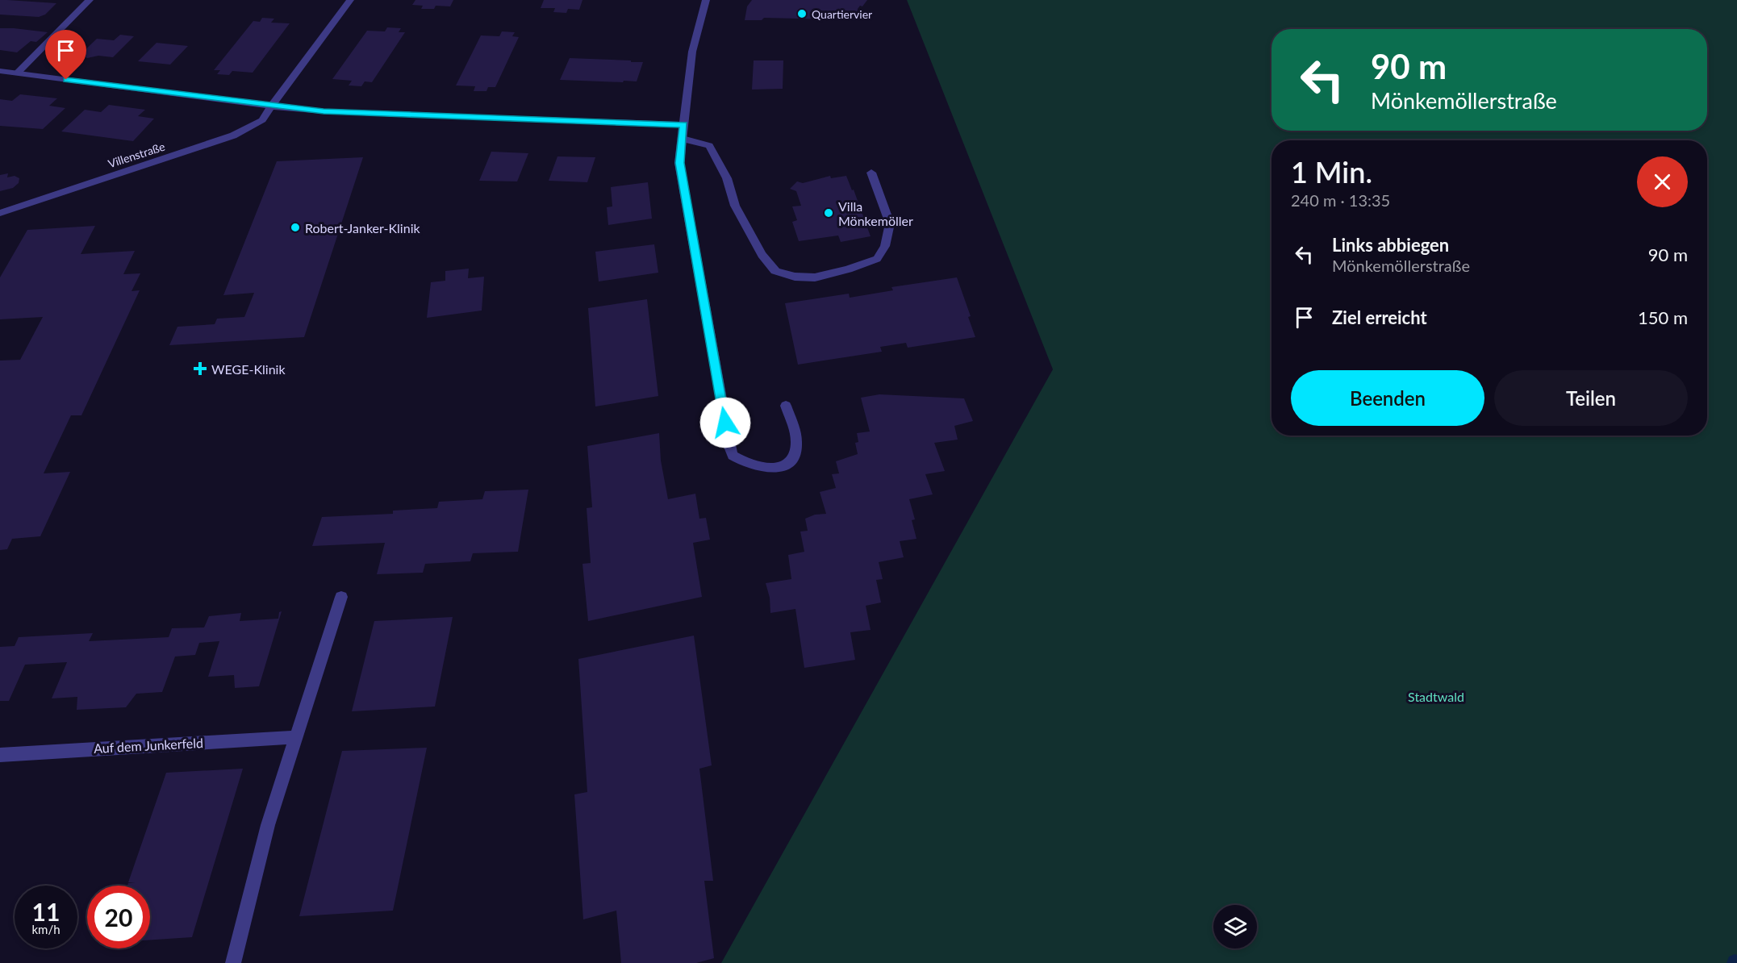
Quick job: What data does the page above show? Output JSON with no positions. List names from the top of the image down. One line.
{"streets":{"street":["Villenstraße","Auf dem Junkerfeld"]},"parks":["Stadtwald"],"places":{"other":["Quartiervier","Villa Mönkemöller","Robert-Janker-Klinik"],"health":["WEGE-Klinik"]},"page":{"turn":["90 m","Mönkemöllerstraße"],"heading":["1 Min.","240 m · 13:35"],"list":[{"name":"Links abbiegen","note":"Mönkemöllerstraße","value":"90 m"},{"name":"Ziel erreicht","value":"150 m"}],"buttons":["Beenden","Teilen"],"speed":"11 km/h","limit":"20"}}
